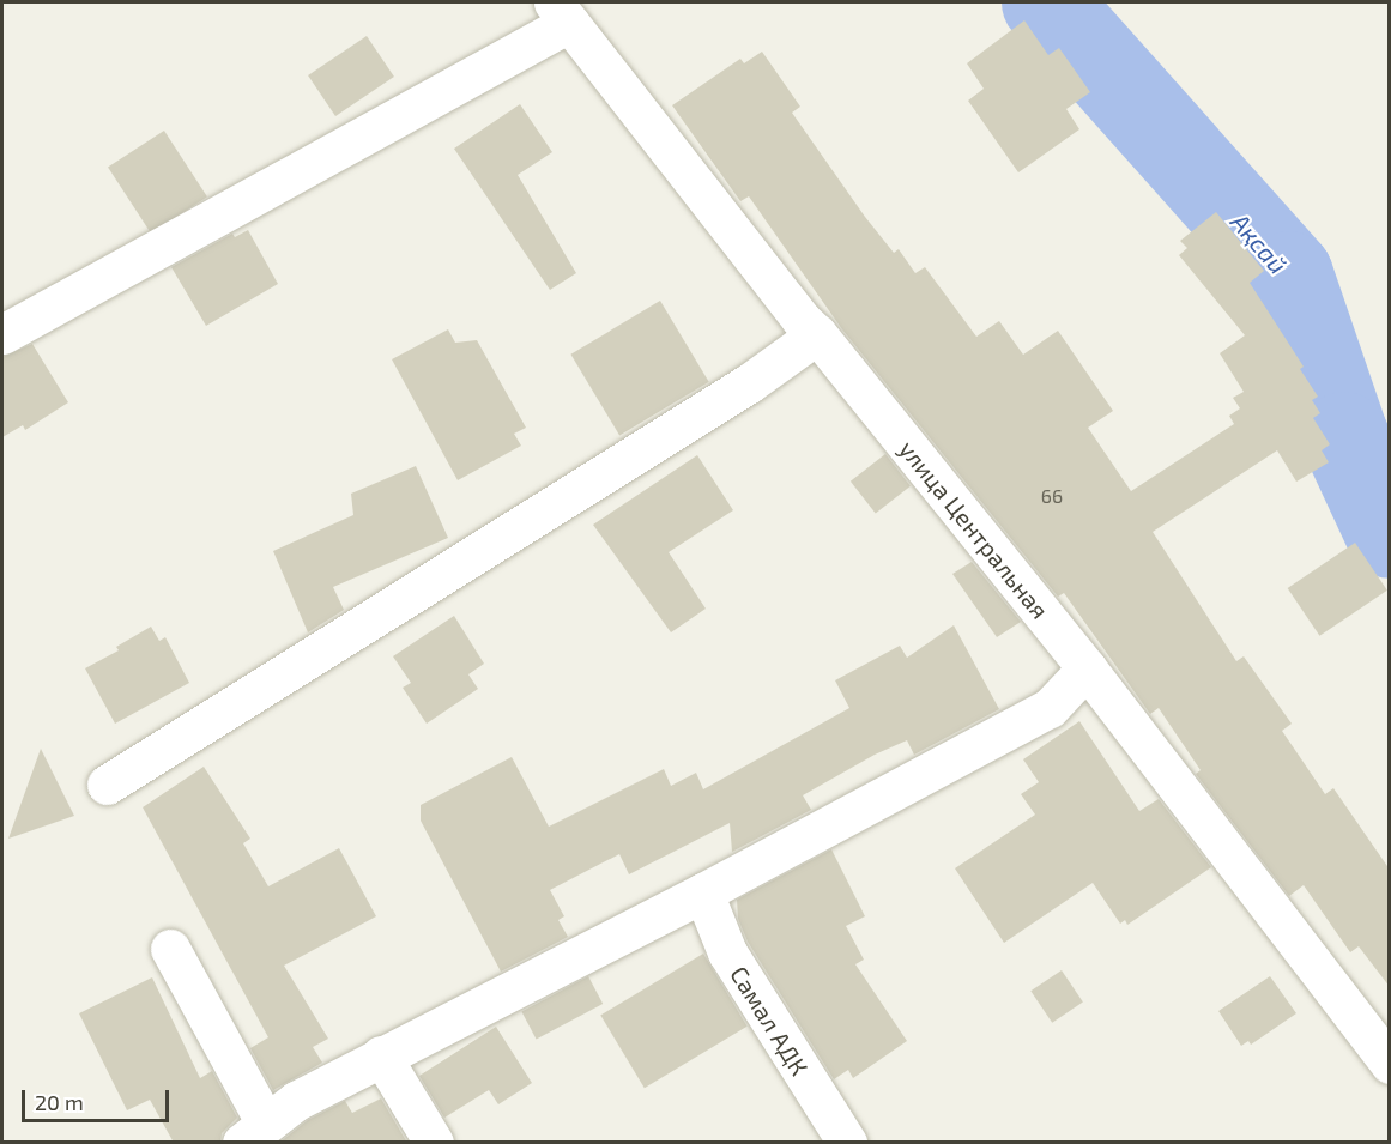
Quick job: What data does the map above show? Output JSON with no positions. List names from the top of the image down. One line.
{"streets":{"street":["улица Центральная","Самал АДК"]},"water":["Ақсай"],"house_numbers":["66"],"scale_bar":"20 m"}
